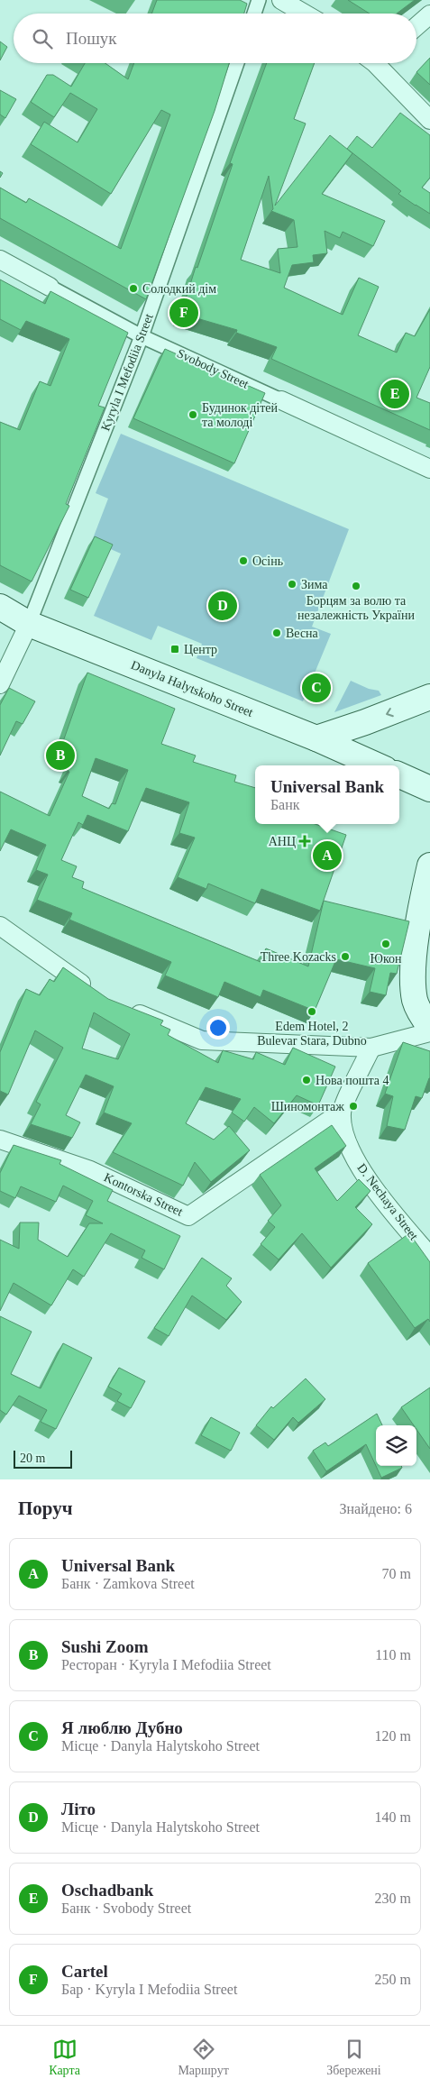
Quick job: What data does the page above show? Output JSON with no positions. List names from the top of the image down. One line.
{"streets":{"main road":["Danyla Halytskoho Street"],"street":["Svobody Street","Kyryla I Mefodiia Street","Kontorska Street","D. Nechaya Street"]},"crossings":[["Svobody Street","Kyryla I Mefodiia Street"],["Kyryla I Mefodiia Street","Danyla Halytskoho Street"],["Kontorska Street","D. Nechaya Street"]],"places":{"other":["Солодкий дім","Будинок дітей та молоді","Осінь","Зима","Борцям за волю та незалежність України","Весна","Юкон","Three Kozacks","Edem Hotel, 2 Bulevar Stara, Dubno","Нова пошта 4","Шиномонтаж"],"transit":["Центр"],"health":["АНЦ"]},"scale_bar":"20 m","page":{"search":"Пошук","pins":["F","E","D","C","B","A"],"popup":["Universal Bank","Банк"],"scale":"20 m","heading":["Поруч","Знайдено: 6"],"list":[{"mark":"A","name":"Universal Bank","note":"Банк · Zamkova Street","value":"70 m"},{"mark":"B","name":"Sushi Zoom","note":"Ресторан · Kyryla I Mefodiia Street","value":"110 m"},{"mark":"C","name":"Я люблю Дубно","note":"Місце · Danyla Halytskoho Street","value":"120 m"},{"mark":"D","name":"Літо","note":"Місце · Danyla Halytskoho Street","value":"140 m"},{"mark":"E","name":"Oschadbank","note":"Банк · Svobody Street","value":"230 m"},{"mark":"F","name":"Cartel","note":"Бар · Kyryla I Mefodiia Street","value":"250 m"}],"nav":["Карта","Маршрут","Збережені"]}}
